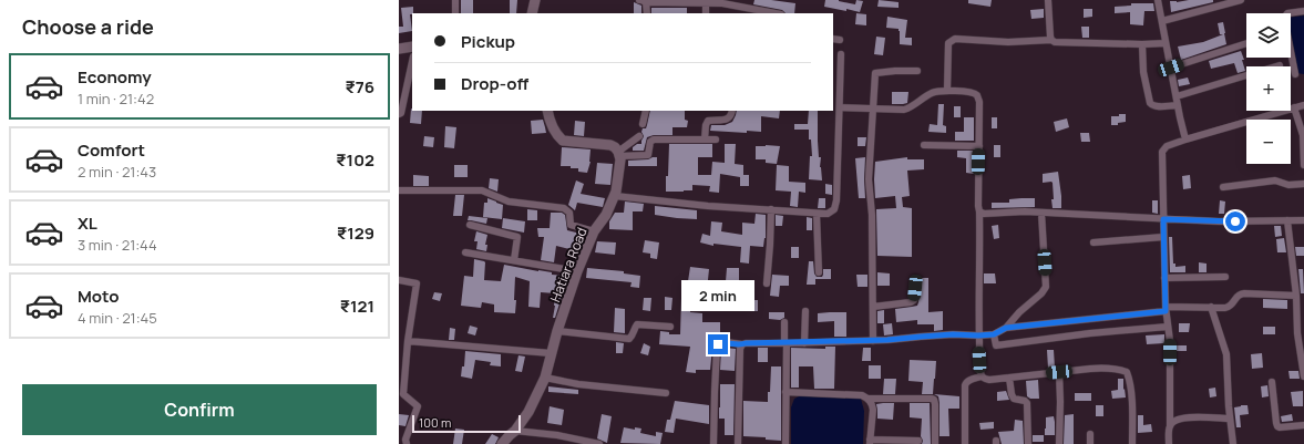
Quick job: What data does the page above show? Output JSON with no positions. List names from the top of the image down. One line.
{"streets":{"street":["Hatiara Road"]},"scale_bar":"100 m","page":{"heading":"Choose a ride","map_buttons":["+","−"],"banner":["Pickup","Drop-off"],"list":[{"name":"Economy","note":"1 min · 21:42","value":"₹76"},{"name":"Comfort","note":"2 min · 21:43","value":"₹102"},{"name":"XL","note":"3 min · 21:44","value":"₹129"},{"name":"Moto","note":"4 min · 21:45","value":"₹121"}],"bubble":"2 min","buttons":"Confirm","scale":"100 m"}}
